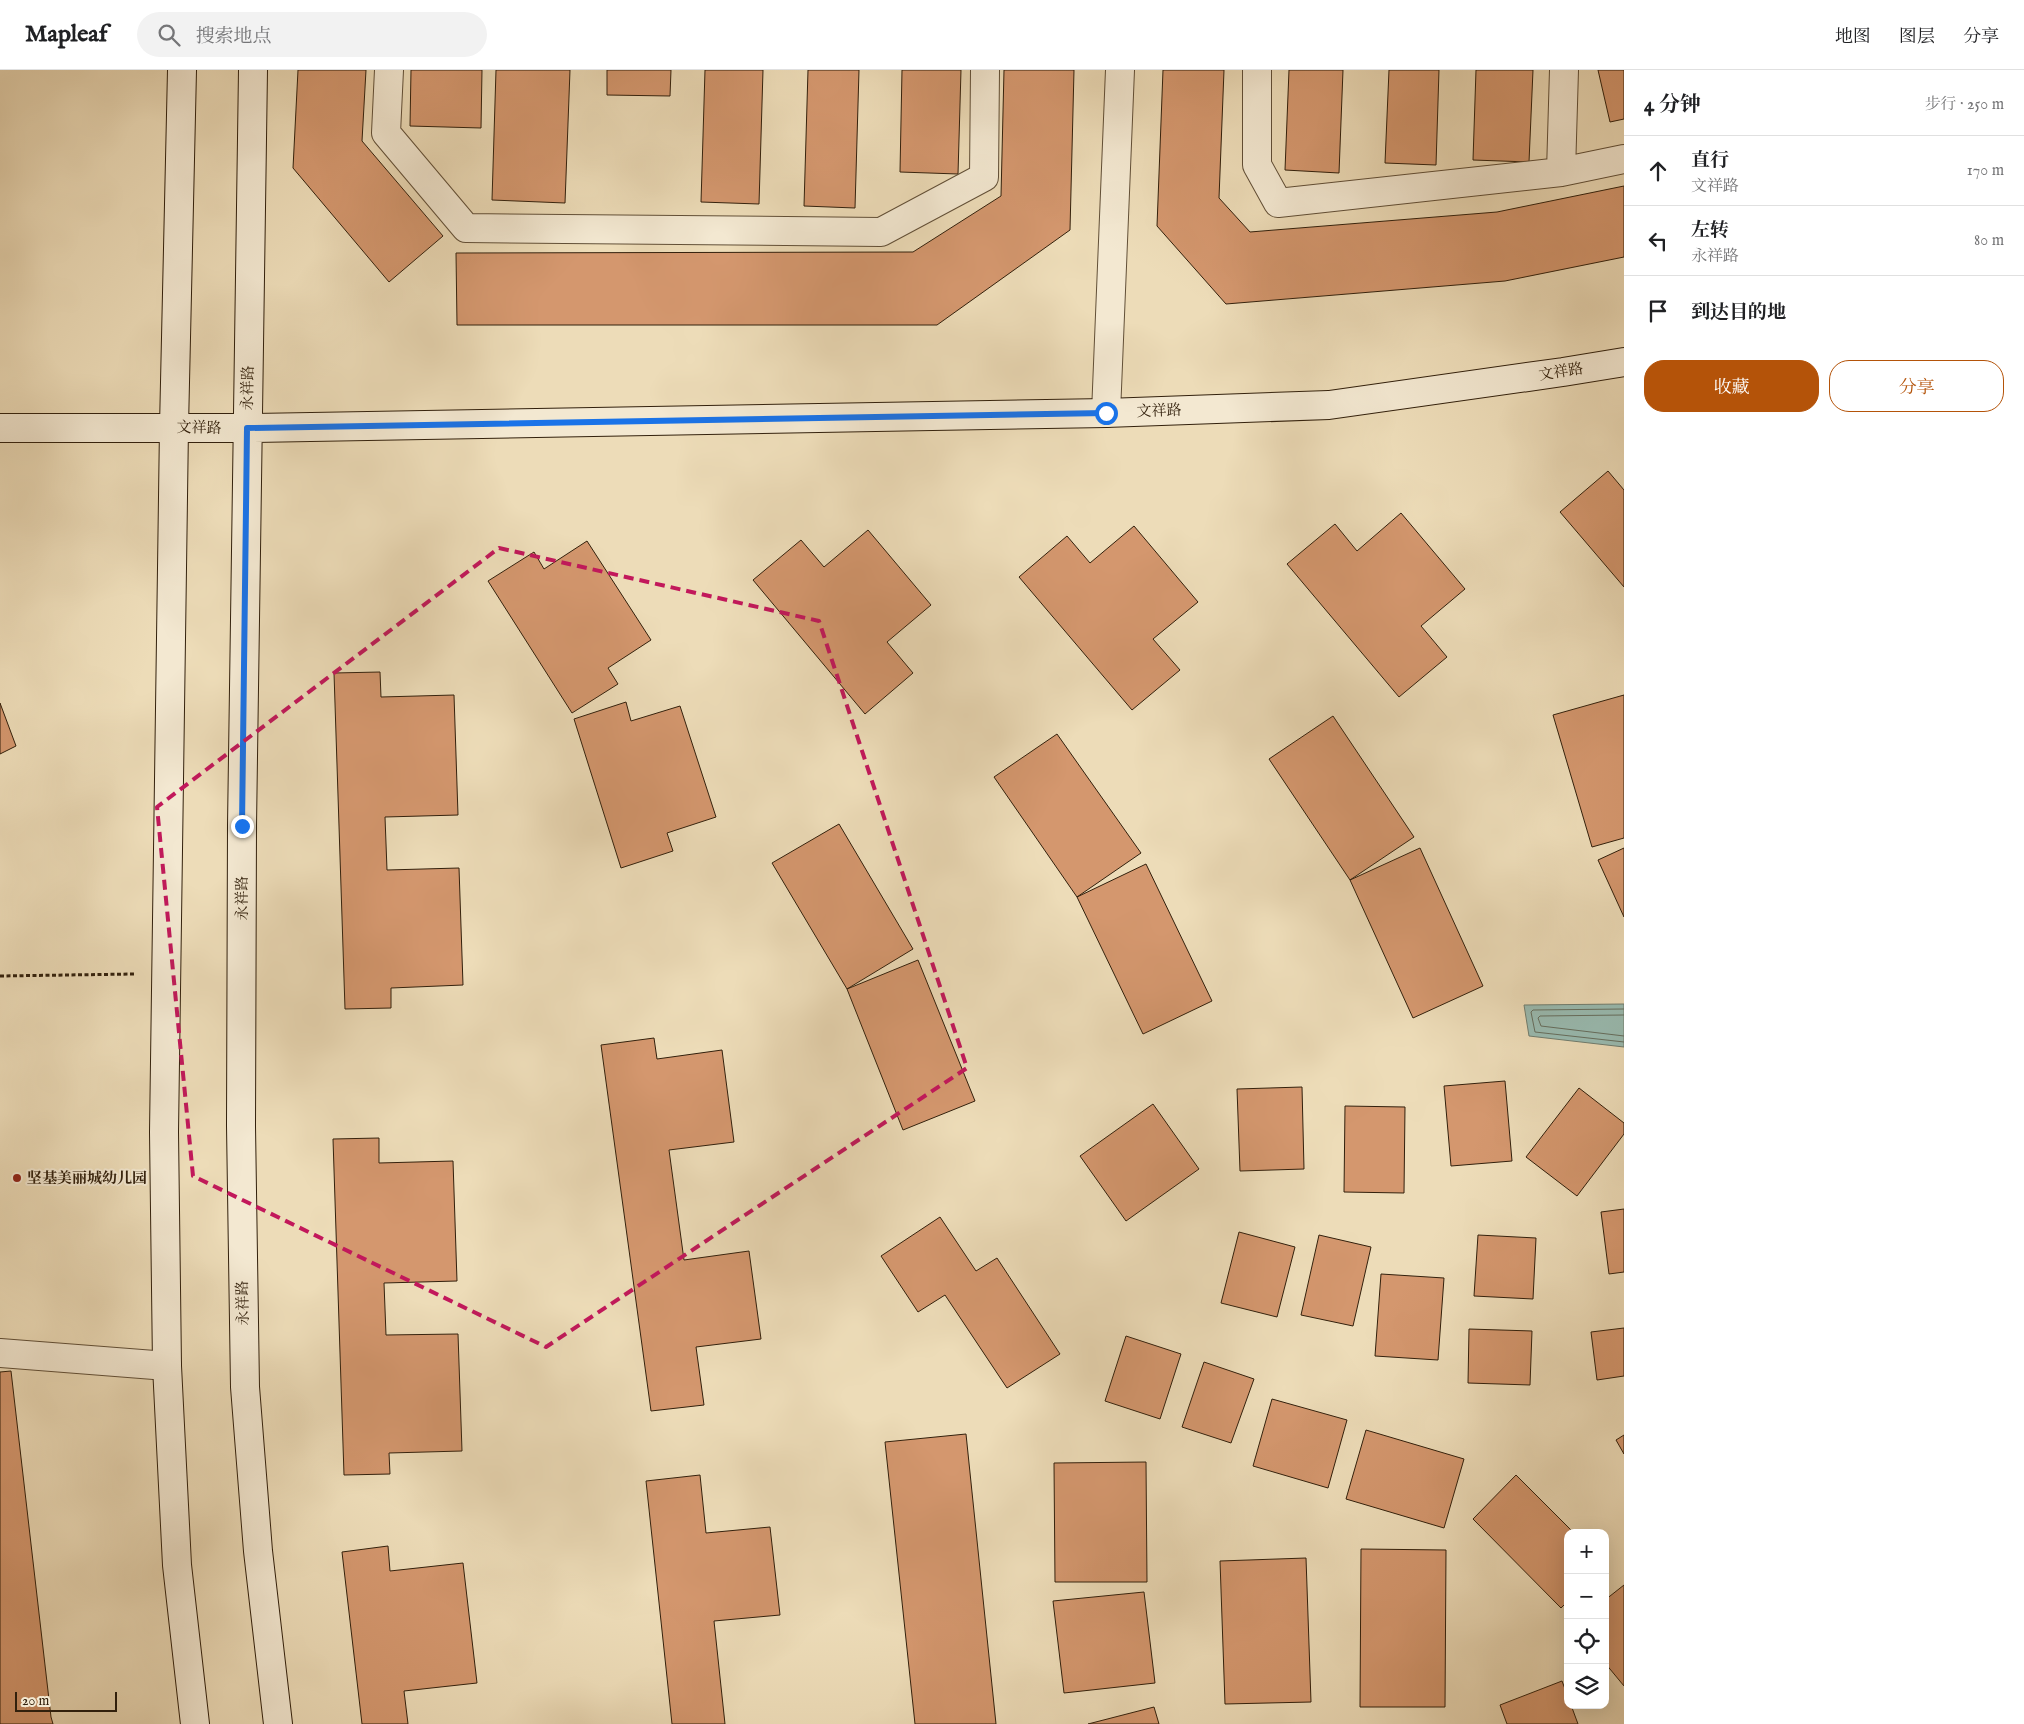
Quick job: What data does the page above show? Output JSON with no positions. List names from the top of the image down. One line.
{"streets":{"street":["文祥路","永祥路"]},"crossings":[["文祥路","永祥路"]],"places":["坚基美丽城幼儿园"],"scale_bar":"20 m","page":{"header":"Mapleaf","search":"搜索地点","nav":["地图","图层","分享"],"heading":["4 分钟","步行 · 250 m"],"list":[["直行","文祥路","170 m"],["左转","永祥路","80 m"],"到达目的地"],"buttons":["收藏","分享"],"map_buttons":["+","−"],"scale":"20 m"}}
